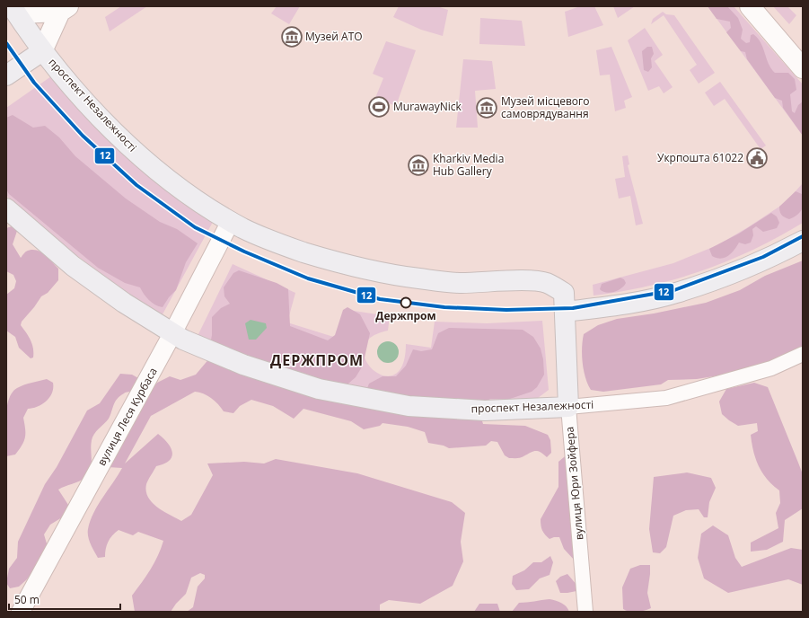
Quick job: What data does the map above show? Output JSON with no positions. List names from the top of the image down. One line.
{"streets":{"main road":["проспект Незалежності","вулиця Юри Зойфера"],"street":["вулиця Леся Курбаса"]},"crossings":[["проспект Незалежності","вулиця Леся Курбаса"],["проспект Незалежності","вулиця Юри Зойфера"]],"districts":["ДЕРЖПРОМ"],"places":{"museum":["Музей АТО","Музей місцевого самоврядування","Kharkiv Media Hub Gallery"],"sports":["MurawayNick"],"public building":["Укрпошта 61022"],"other":["Держпром"]},"lines":["transit line 12"],"scale_bar":"50 m"}
